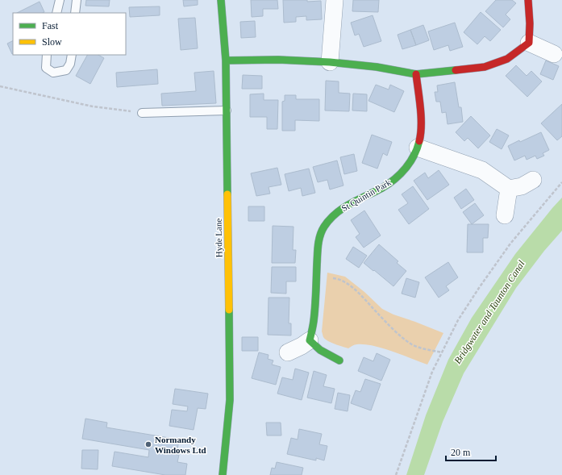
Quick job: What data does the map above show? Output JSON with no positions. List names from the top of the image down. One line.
{"streets":{"street":["St Quintin Park","Hyde Lane"]},"water":["Bridgwater and Taunton Canal"],"places":["Normandy Windows Ltd"],"legend":["Fast","Slow"],"scale_bar":"20 m"}
